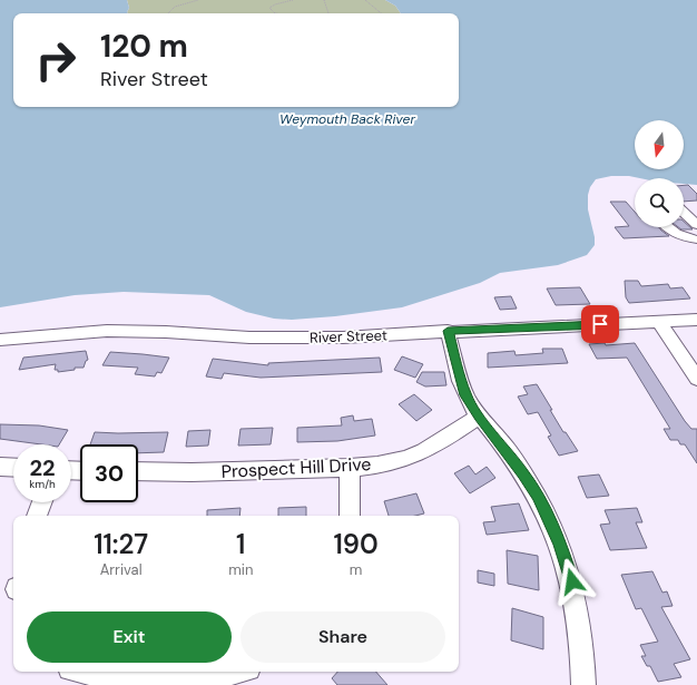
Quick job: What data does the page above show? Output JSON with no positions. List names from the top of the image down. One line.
{"streets":{"street":["River Street","Prospect Hill Drive"]},"water":["Weymouth Back River"],"north":"bottom","page":{"turn":["120 m","River Street"],"speed":"22 km/h","limit":"30","eta":["11:27","Arrival","1","min","190","m"],"buttons":["Exit","Share"]}}
